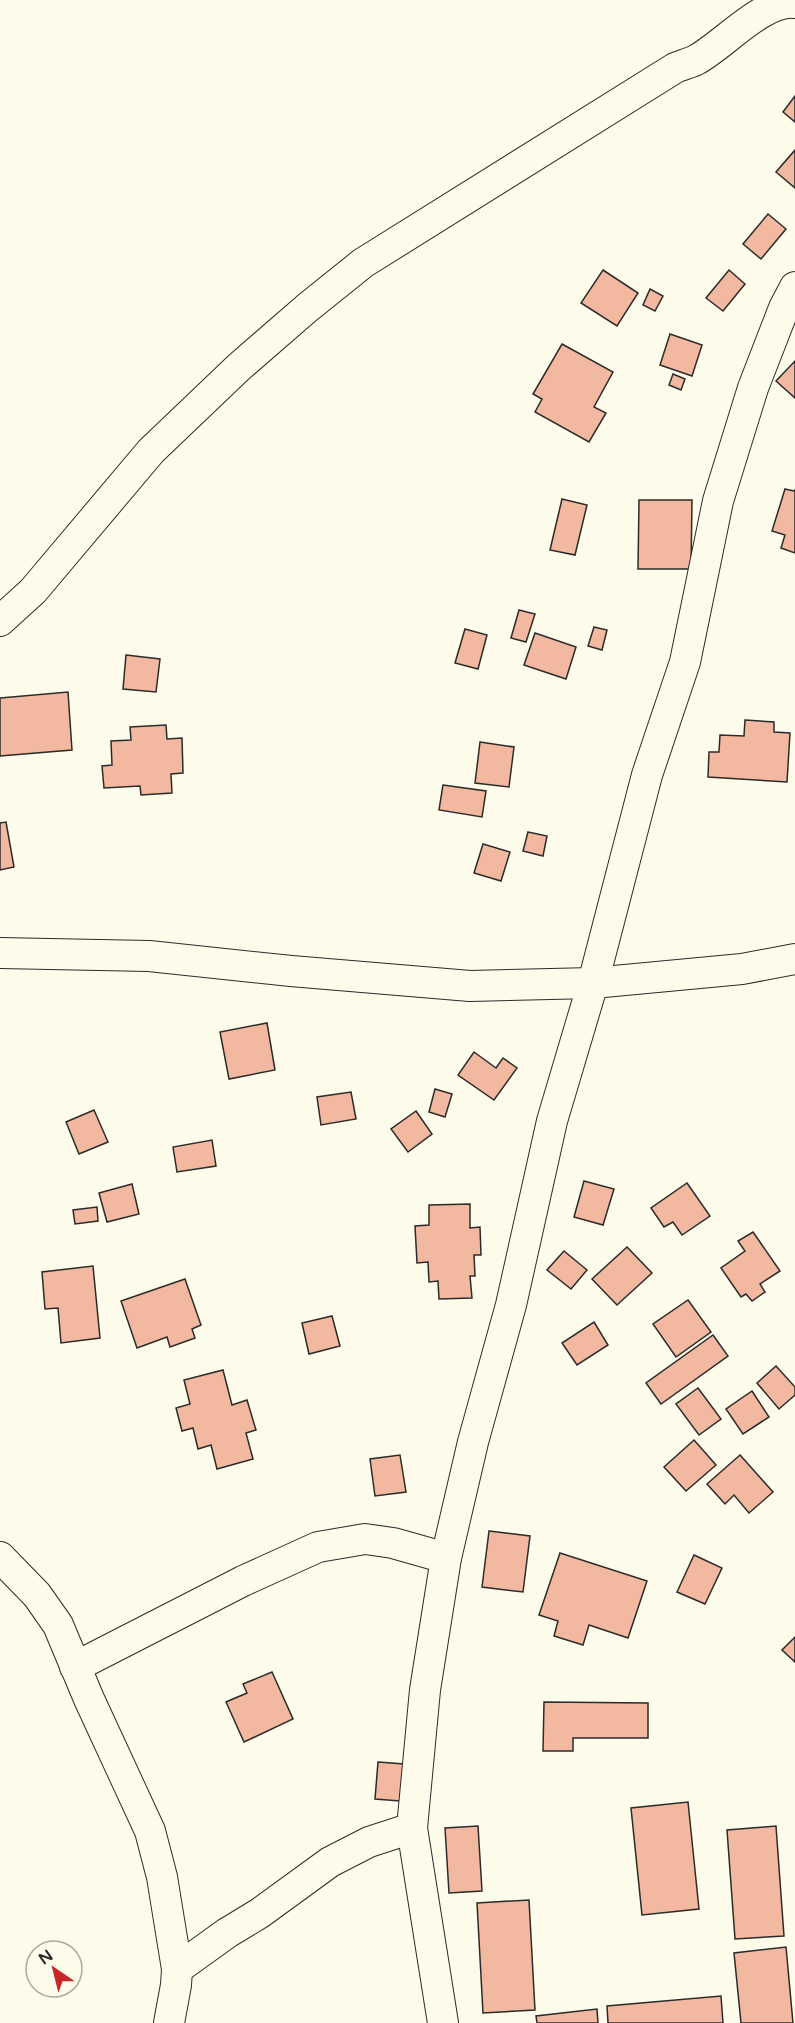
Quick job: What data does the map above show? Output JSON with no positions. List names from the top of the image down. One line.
{"north":"top left"}
